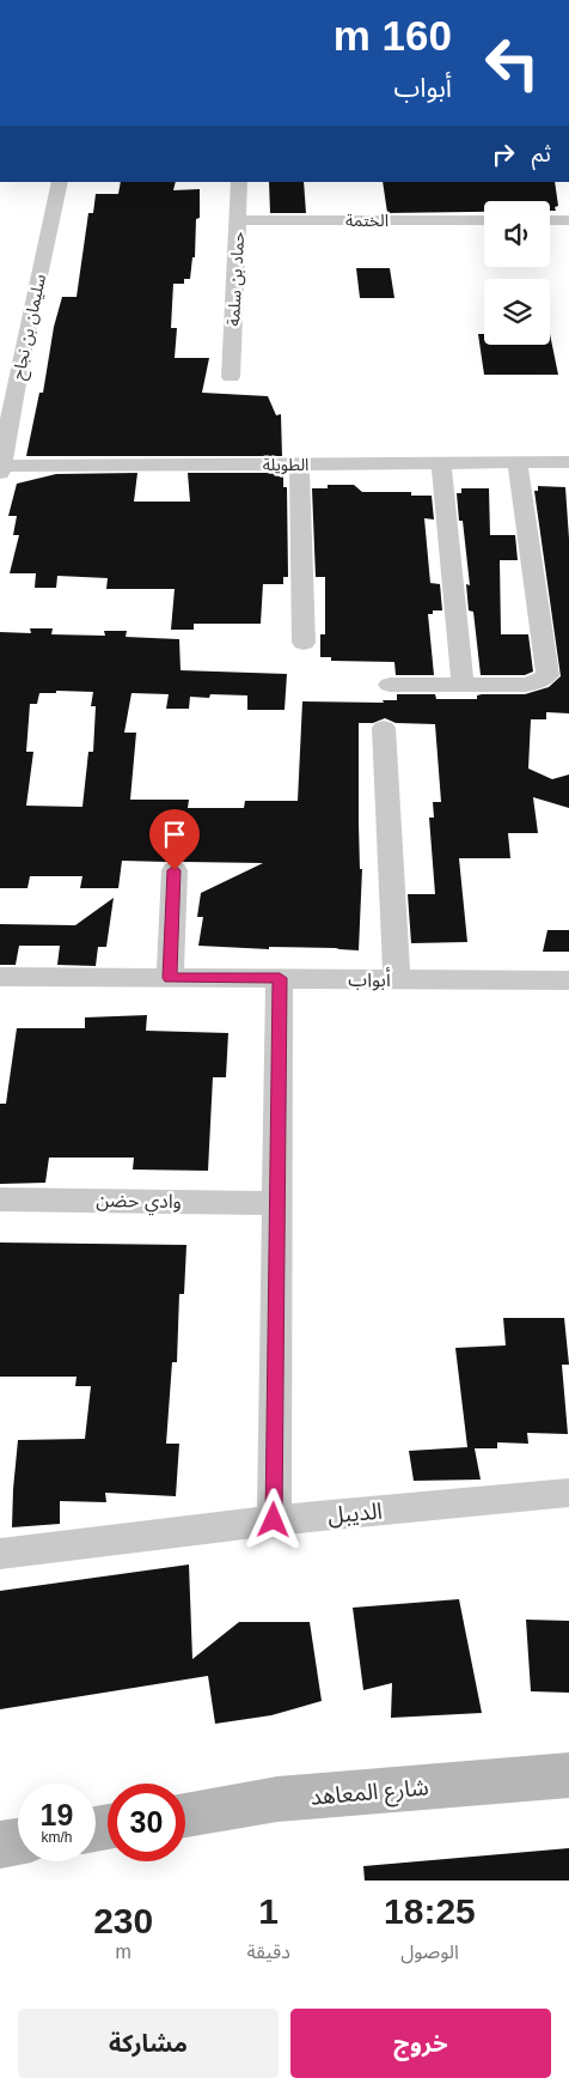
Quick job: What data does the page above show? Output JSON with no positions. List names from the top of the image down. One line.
{"streets":{"street":["الختمة","حماد بن سلمة","سليمان بن نجاح","الطويلة","أبواب","وادي حضن","الديبل","شارع المعاهد"]},"crossings":[["الختمة","حماد بن سلمة"],["سليمان بن نجاح","الطويلة"]],"page":{"turn":["160 m","أبواب"],"then":"ثم","speed":"19 km/h","limit":"30","eta":["18:25","الوصول","1","دقيقة","230","m"],"buttons":["خروج","مشاركة"]}}
